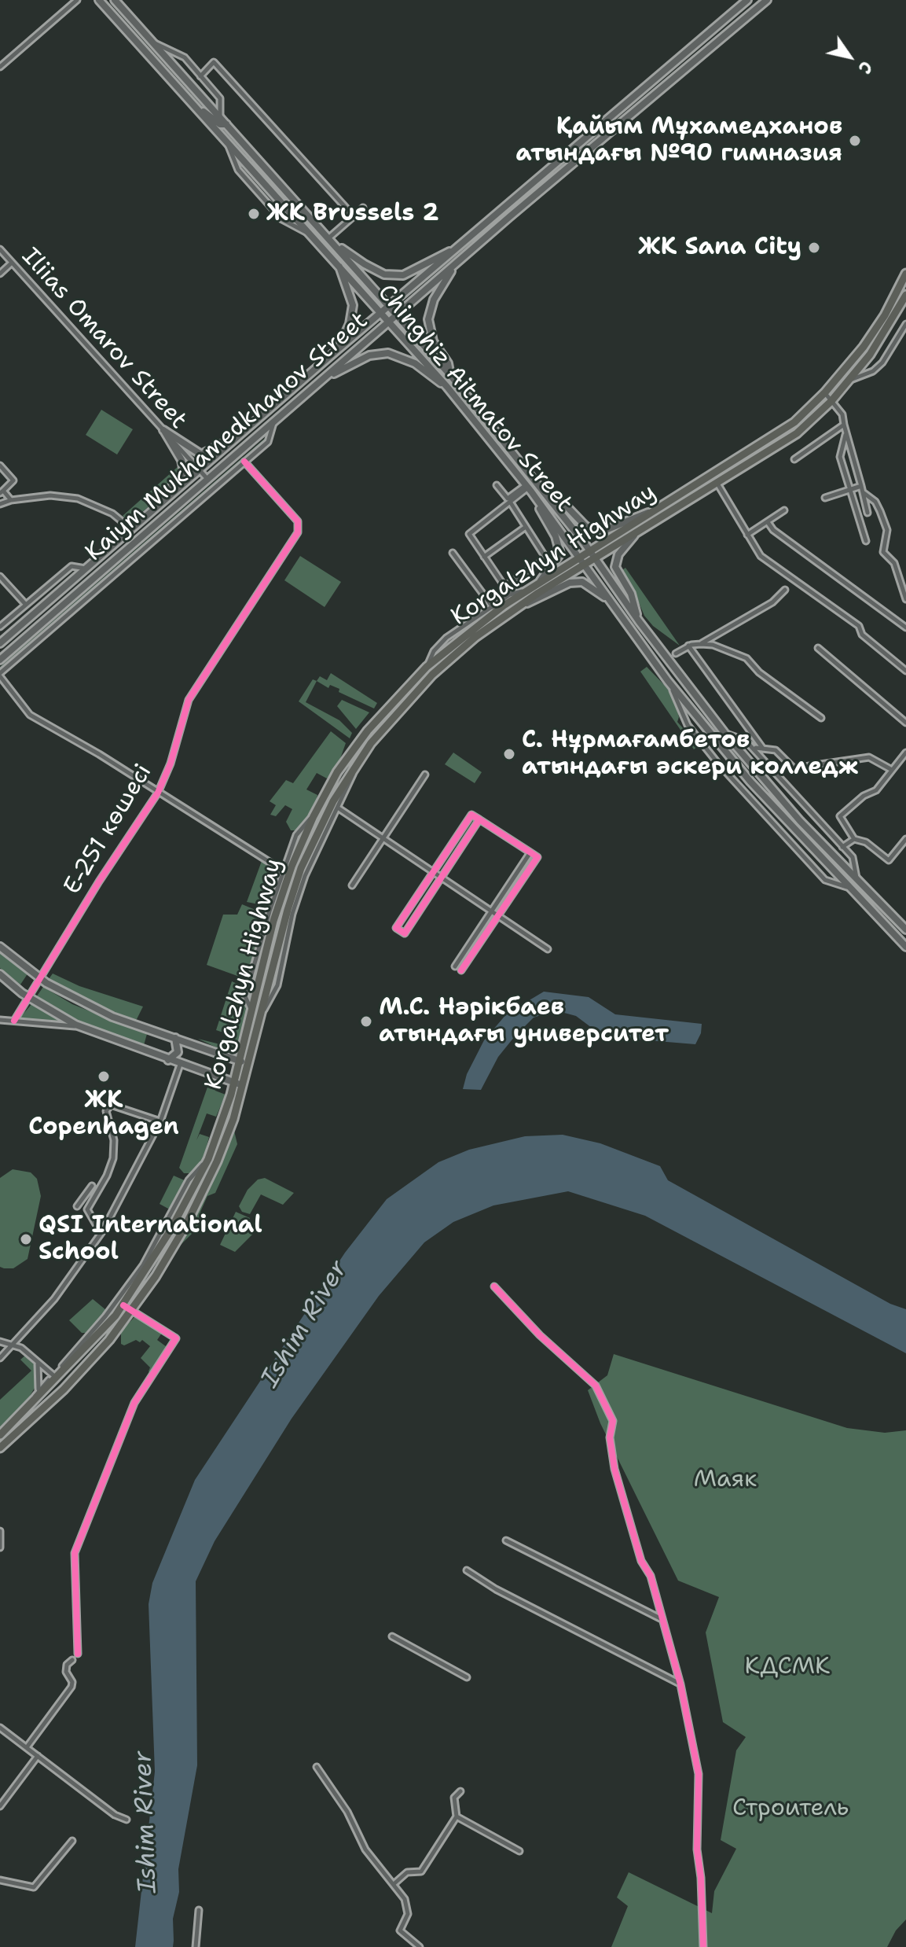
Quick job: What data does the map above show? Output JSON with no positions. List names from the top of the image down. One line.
{"streets":{"main road":["Chinghiz Aitmatov Street","Kaiym Mukhamedkhanov Street","Korgalzhyn Highway"],"street":["Iliias Omarov Street","Е-251 көшесі"]},"crossings":[["Iliias Omarov Street","Kaiym Mukhamedkhanov Street"],["Chinghiz Aitmatov Street","Kaiym Mukhamedkhanov Street"],["Chinghiz Aitmatov Street","Korgalzhyn Highway"]],"water":["Ishim River"],"parks":["Маяк","КДСМК","Строитель"],"places":["Қайым Мұхамедханов атындағы №90 гимназия","ЖК Brussels 2","ЖК Sana City","С. Нұрмағамбетов атындағы әскери колледж","М.С. Нәрікбаев атындағы университет","ЖК Copenhagen","QSI International School"],"north":"bottom right"}
